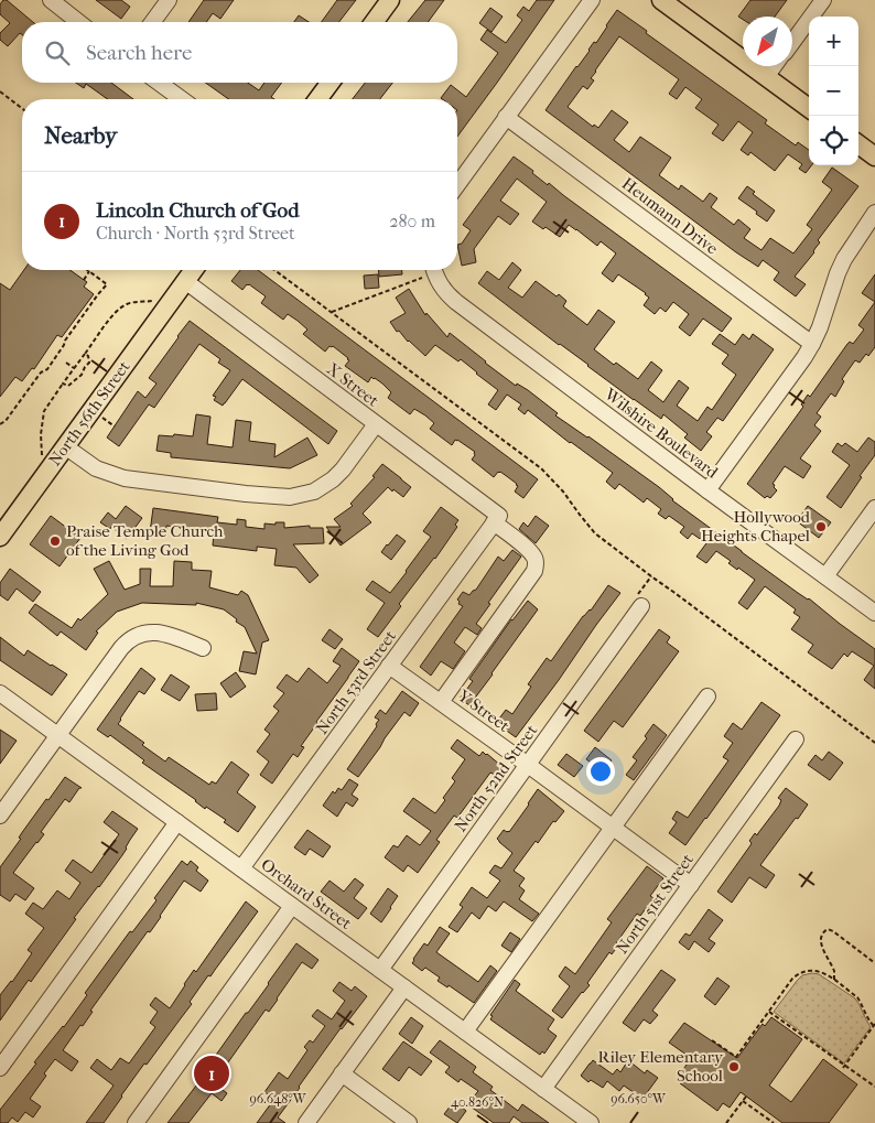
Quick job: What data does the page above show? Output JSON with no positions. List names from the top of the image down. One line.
{"streets":{"main road":["North 56th Street"],"street":["Heumann Drive","X Street","Wilshire Boulevard","North 53rd Street","Y Street","North 52nd Street","Orchard Street","North 51st Street"]},"crossings":[["X Street","North 56th Street"],["X Street","North 53rd Street"],["X Street","Y Street"],["North 53rd Street","Y Street"],["North 53rd Street","Orchard Street"],["Y Street","North 52nd Street"],["Y Street","North 51st Street"],["North 52nd Street","Orchard Street"],["Orchard Street","North 51st Street"]],"places":["Hollywood Heights Chapel","Praise Temple Church of the Living God","Riley Elementary School"],"north":"bottom left","page":{"map_buttons":["+","−"],"search":"Search here","heading":"Nearby","list":[{"mark":"1","name":"Lincoln Church of God","note":"Church · North 53rd Street","value":"280 m"}],"pins":"1"},"coordinates":["96.648°W","96.650°W","40.826°N"]}
